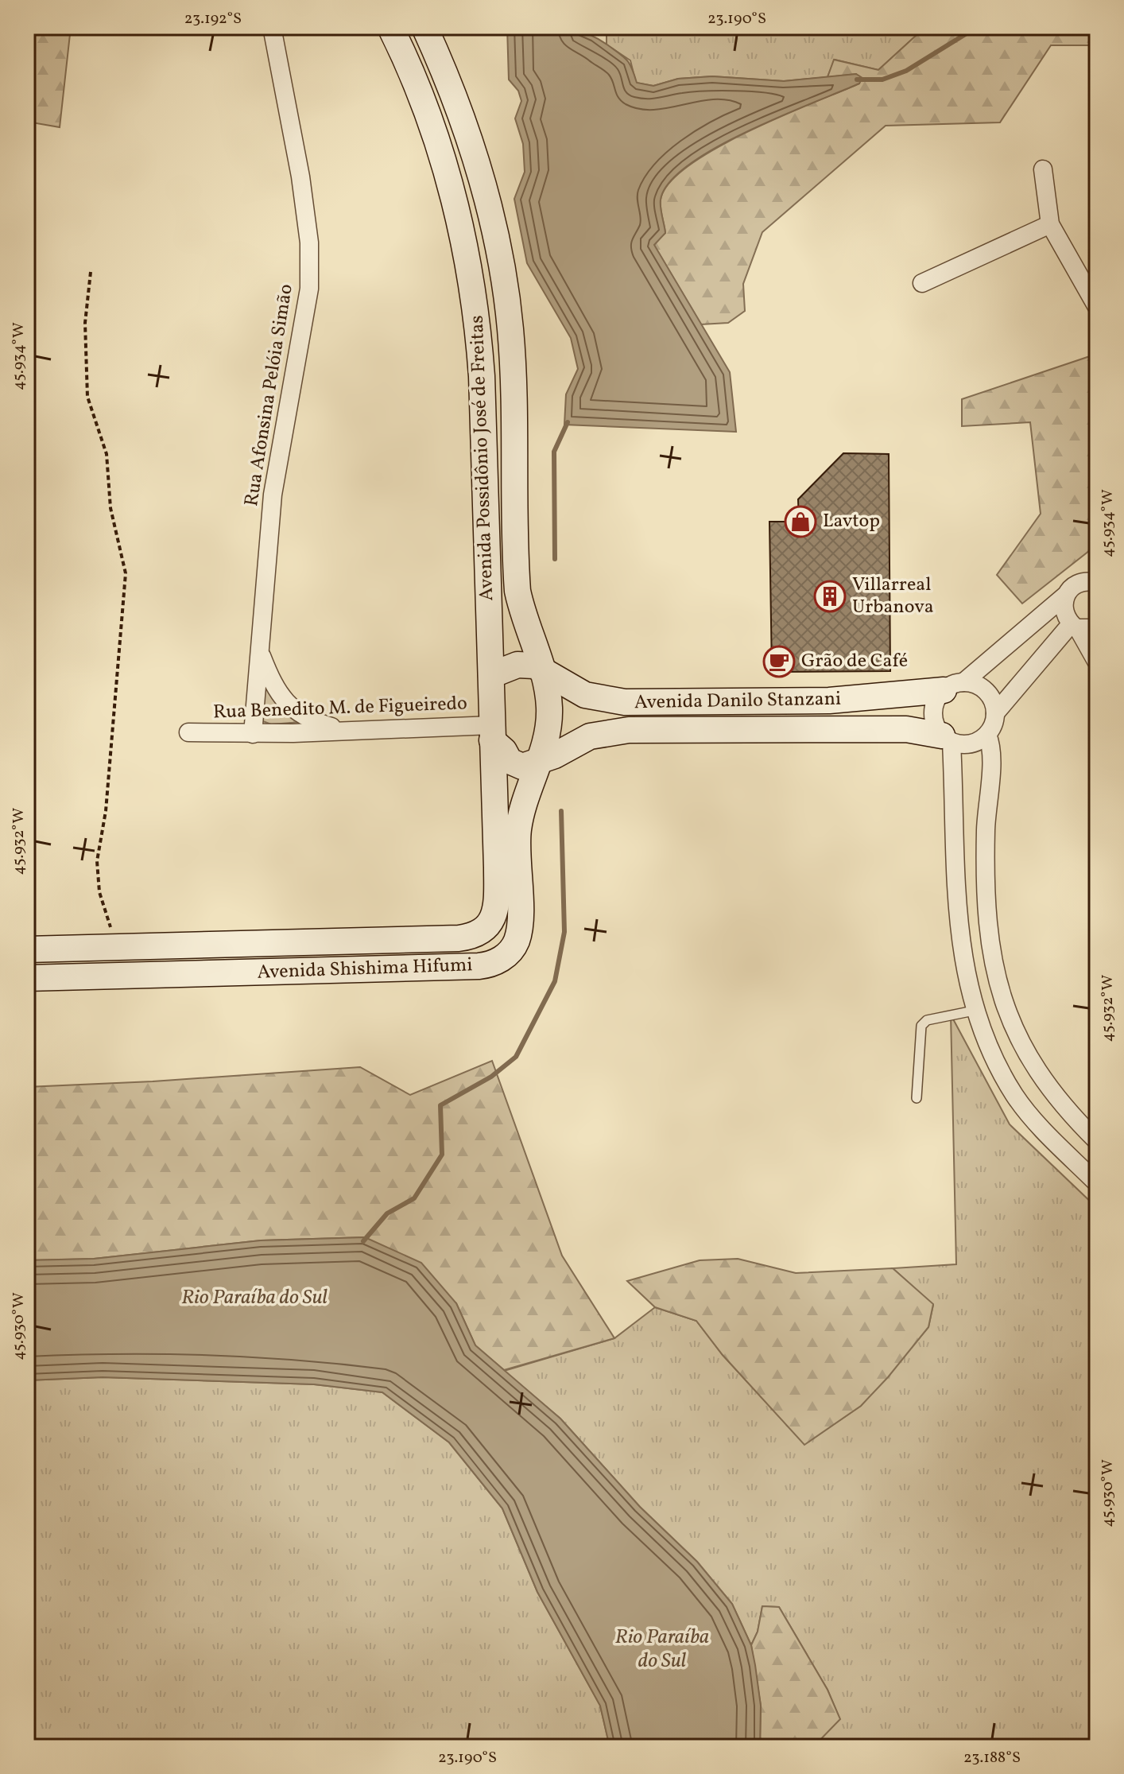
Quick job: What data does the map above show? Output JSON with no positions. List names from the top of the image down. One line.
{"streets":{"street":["Rua Afonsina Pelóia Simão","Avenida Possidônio José de Freitas","Avenida Danilo Stanzani","Rua Benedito M. de Figueiredo","Avenida Shishima Hifumi"]},"crossings":[["Rua Afonsina Pelóia Simão","Rua Benedito M. de Figueiredo"],["Avenida Possidônio José de Freitas","Avenida Danilo Stanzani"],["Avenida Possidônio José de Freitas","Rua Benedito M. de Figueiredo"],["Avenida Possidônio José de Freitas","Avenida Shishima Hifumi"],["Avenida Danilo Stanzani","Avenida Shishima Hifumi"],["Rua Benedito M. de Figueiredo","Avenida Shishima Hifumi"]],"water":["Rio Paraíba do Sul"],"places":{"shop":["Lavtop"],"building":["Villarreal Urbanova"],"cafe":["Grão de Café"]},"coordinates":["23.192°S","23.190°S","45.934°W","45.932°W","45.930°W","23.188°S"]}
